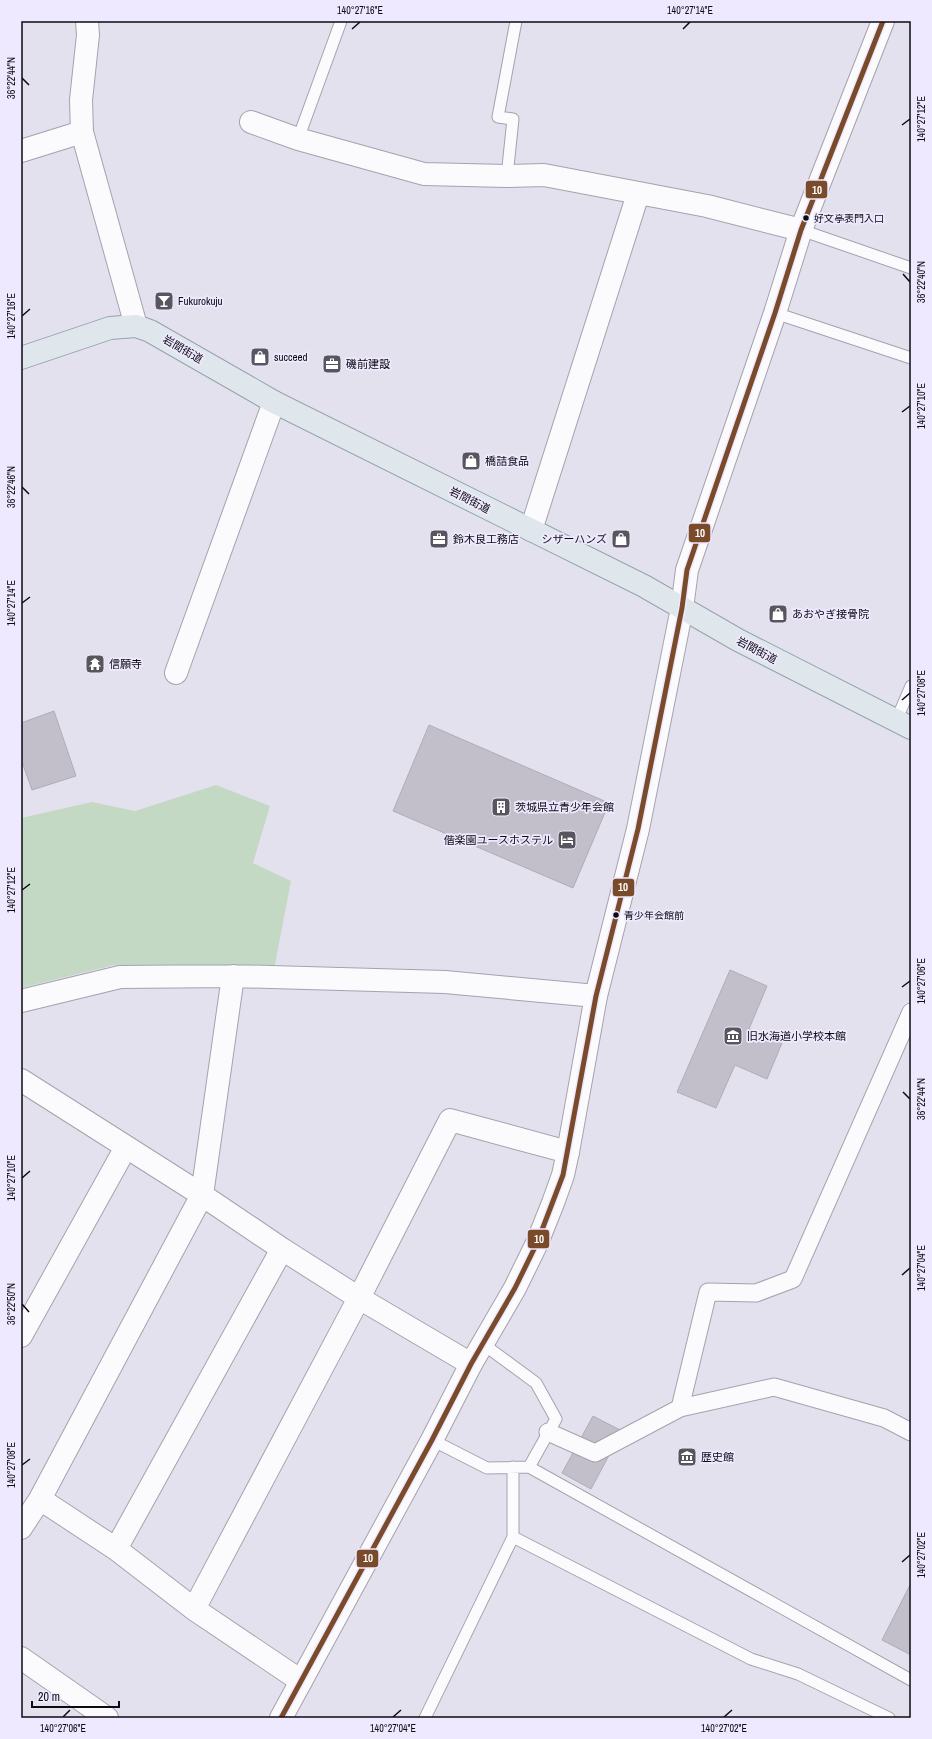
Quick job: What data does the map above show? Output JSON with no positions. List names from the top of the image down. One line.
{"streets":{"main road":["岩間街道"]},"places":{"other":["好文亭表門入口","青少年会館前"],"bar":["Fukurokuju"],"shop":["succeed","橋詰食品","シザーハンズ","あおやぎ接骨院"],"office":["磯前建設","鈴木良工務店"],"temple":["信願寺"],"building":["茨城県立青少年会館"],"hotel":["偕楽園ユースホステル"],"museum":["旧水海道小学校本館","歴史館"]},"lines":["transit line 10"],"scale_bar":"20 m","coordinates":["140°27'16\"E","140°27'14\"E","36°22'44\"N","140°27'12\"E","36°22'40\"N","140°27'10\"E","36°22'46\"N","140°27'08\"E","140°27'06\"E","140°27'04\"E","36°22'50\"N","140°27'02\"E"]}
